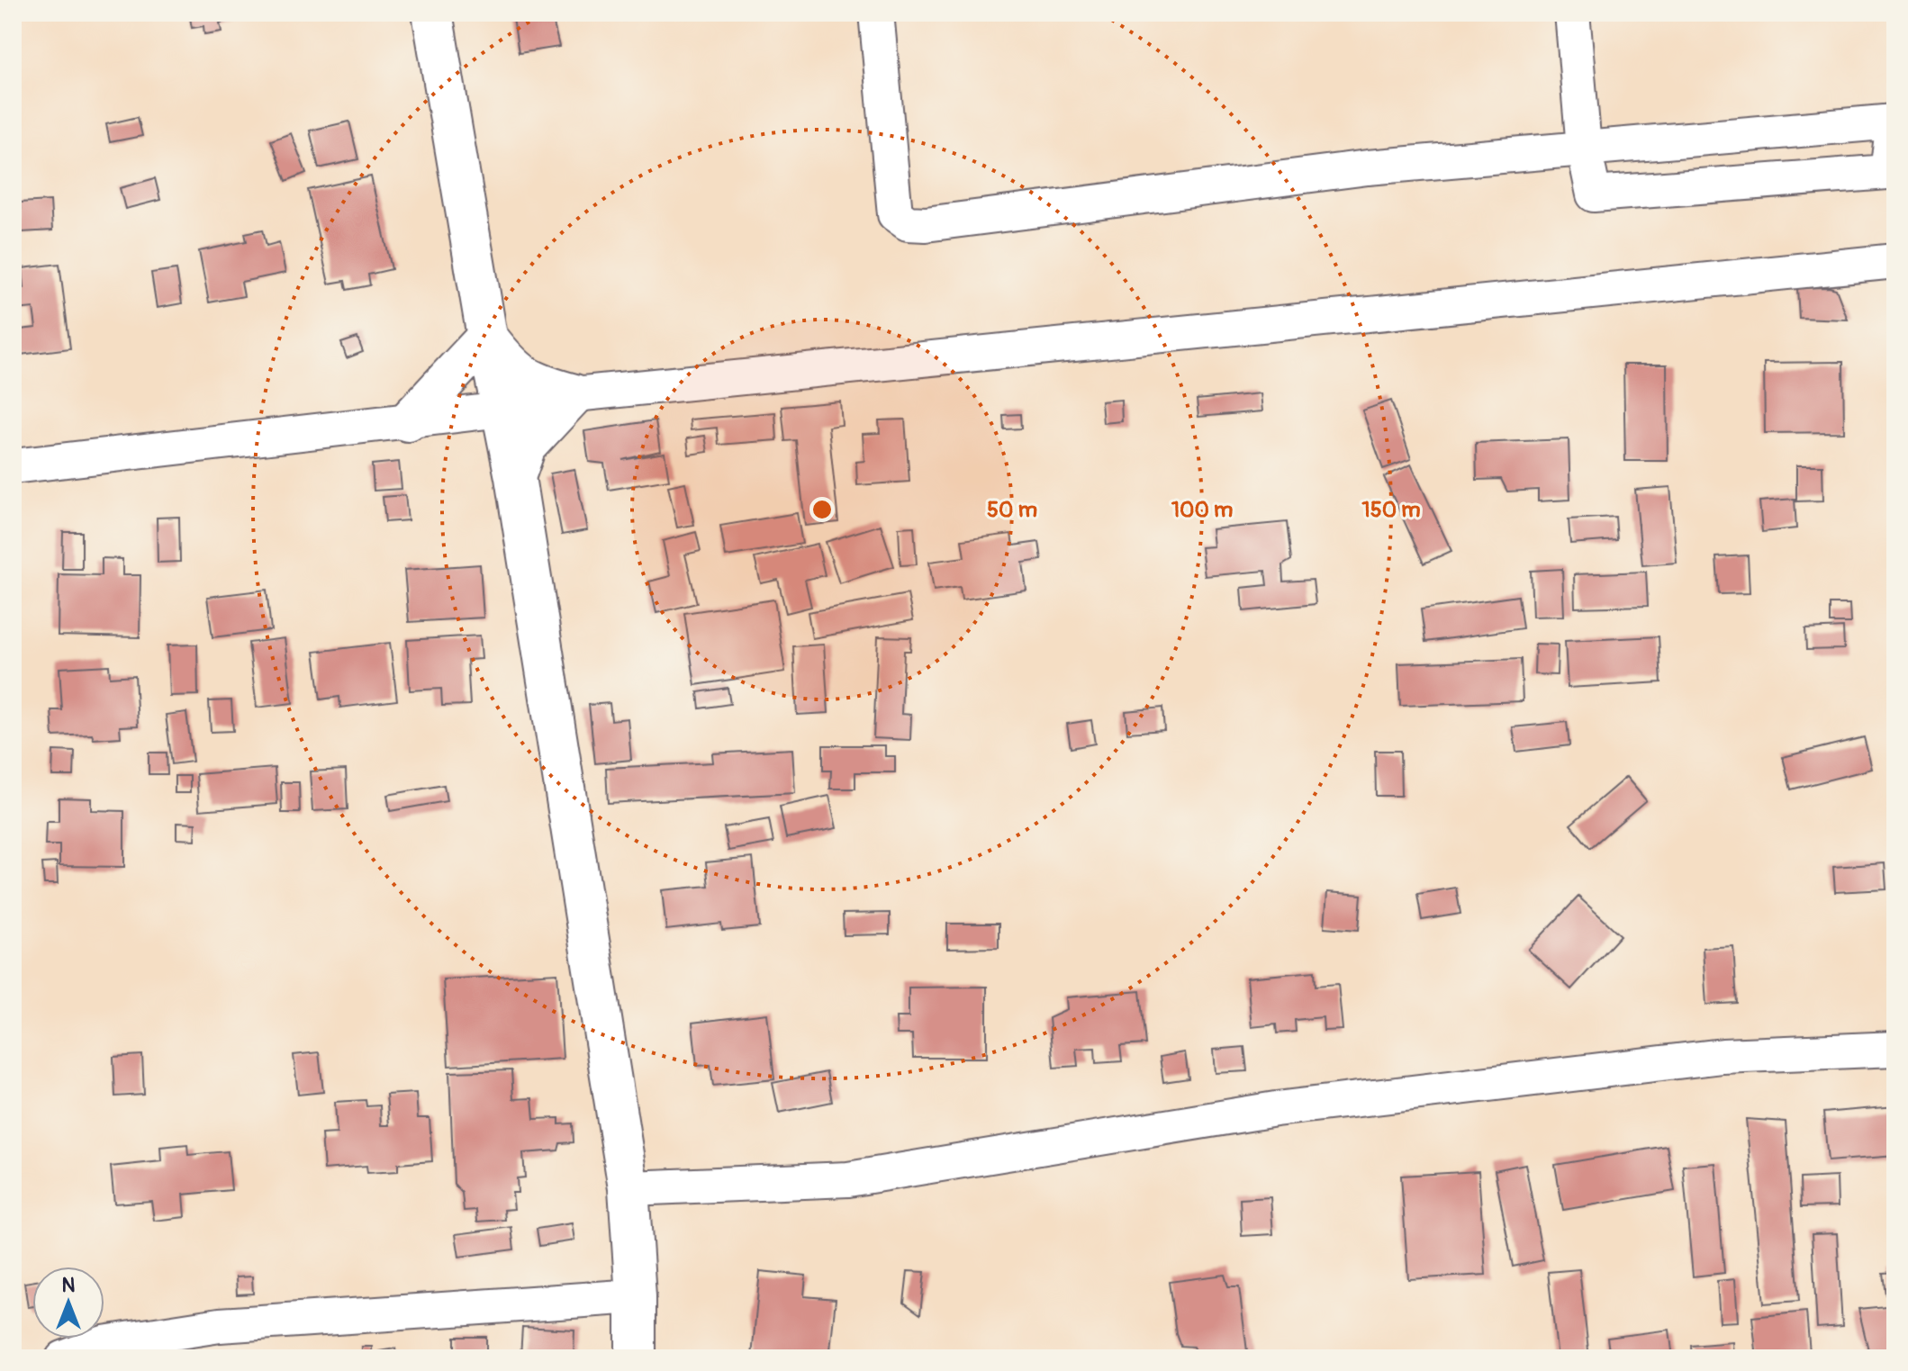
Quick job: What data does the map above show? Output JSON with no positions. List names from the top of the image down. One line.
{"north":"top","rings":["50 m","100 m","150 m"]}
